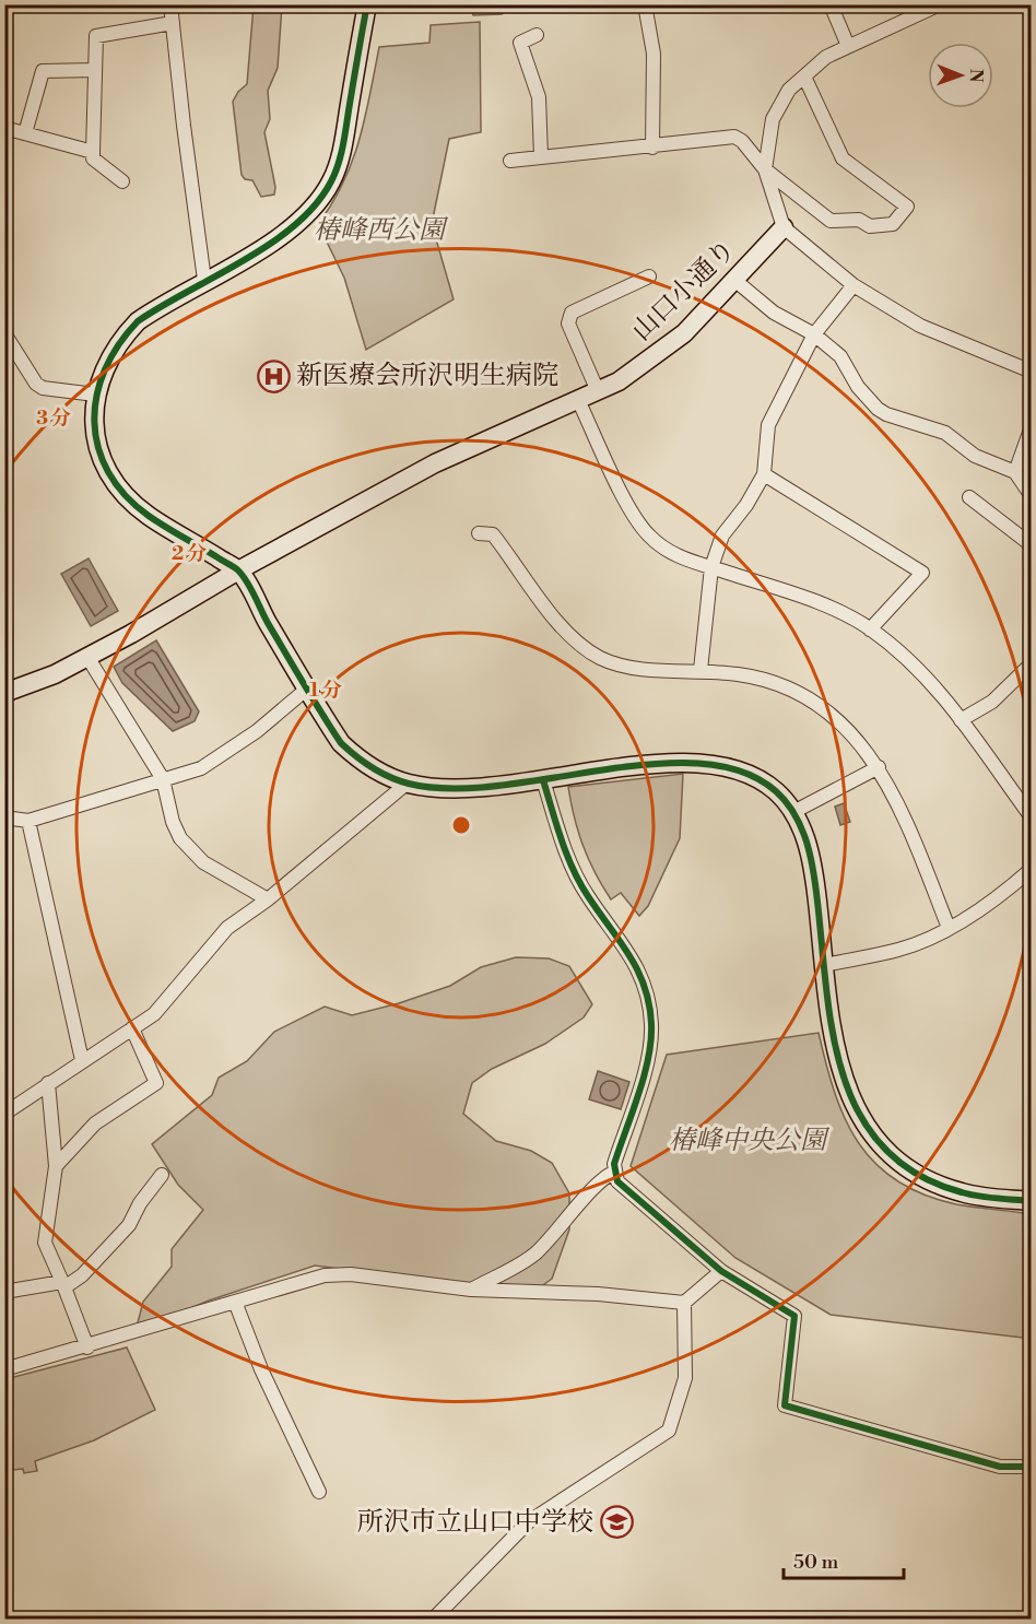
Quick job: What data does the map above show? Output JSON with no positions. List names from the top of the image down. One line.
{"streets":{"street":["山口小通り"]},"parks":["椿峰西公園","椿峰中央公園"],"places":{"hospital":["新医療会所沢明生病院"],"school or university":["所沢市立山口中学校"]},"scale_bar":"50 m","north":"right","rings":["3 分","2 分","1 分"]}
